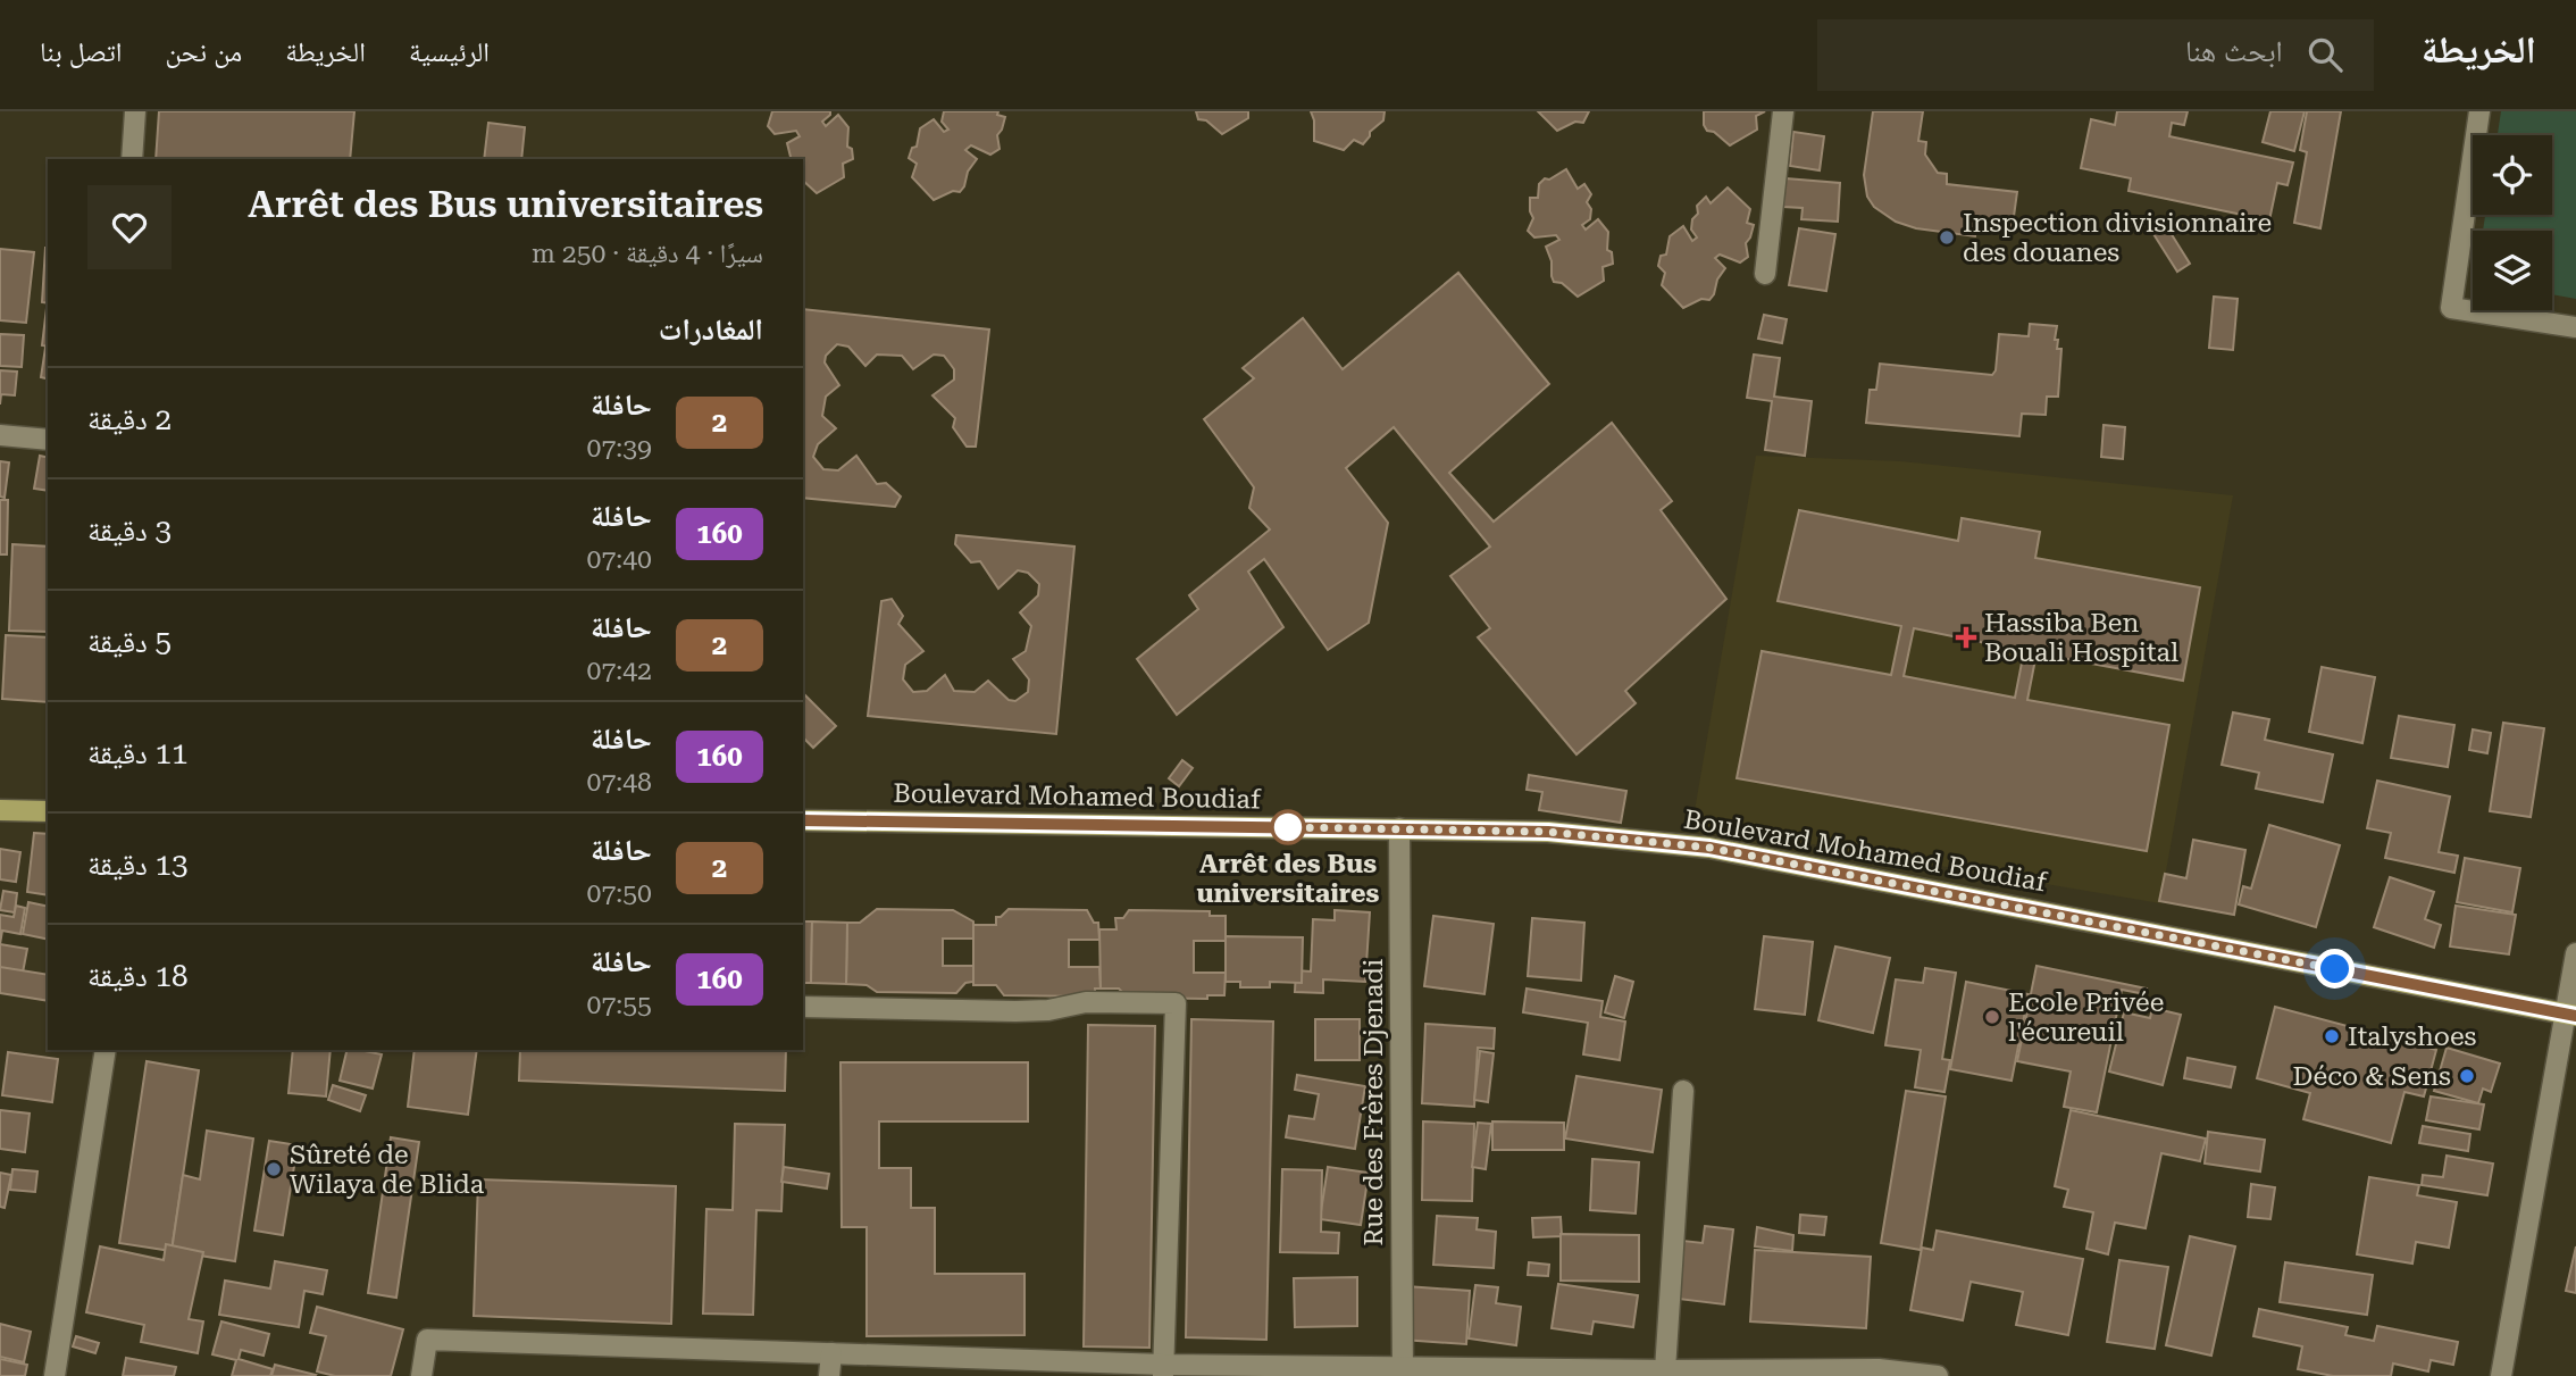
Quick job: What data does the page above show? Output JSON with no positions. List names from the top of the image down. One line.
{"streets":{"main road":["Boulevard Mohamed Boudiaf"],"street":["Rue des Frères Djenadi"]},"crossings":[["Boulevard Mohamed Boudiaf","Rue des Frères Djenadi"]],"places":{"other":["Inspection divisionnaire des douanes","Arrêt des Bus universitaires","Ecole Privée l'écureuil","Italyshoes","Déco & Sens","Sûreté de Wilaya de Blida"],"health":["Hassiba Ben Bouali Hospital"]},"lines":["bus line 2"],"page":{"header":"الخريطة","search":"ابحث هنا","nav":["الرئيسية","الخريطة","من نحن","اتصل بنا"],"heading":[["Arrêt des Bus universitaires","سيرًا · 4 دقيقة · 250 m"],"المغادرات"],"list":[{"mark":"2","name":"حافلة","note":"07:39","value":"2 دقيقة"},{"mark":"160","name":"حافلة","note":"07:40","value":"3 دقيقة"},{"mark":"2","name":"حافلة","note":"07:42","value":"5 دقيقة"},{"mark":"160","name":"حافلة","note":"07:48","value":"11 دقيقة"},{"mark":"2","name":"حافلة","note":"07:50","value":"13 دقيقة"},{"mark":"160","name":"حافلة","note":"07:55","value":"18 دقيقة"}]}}
